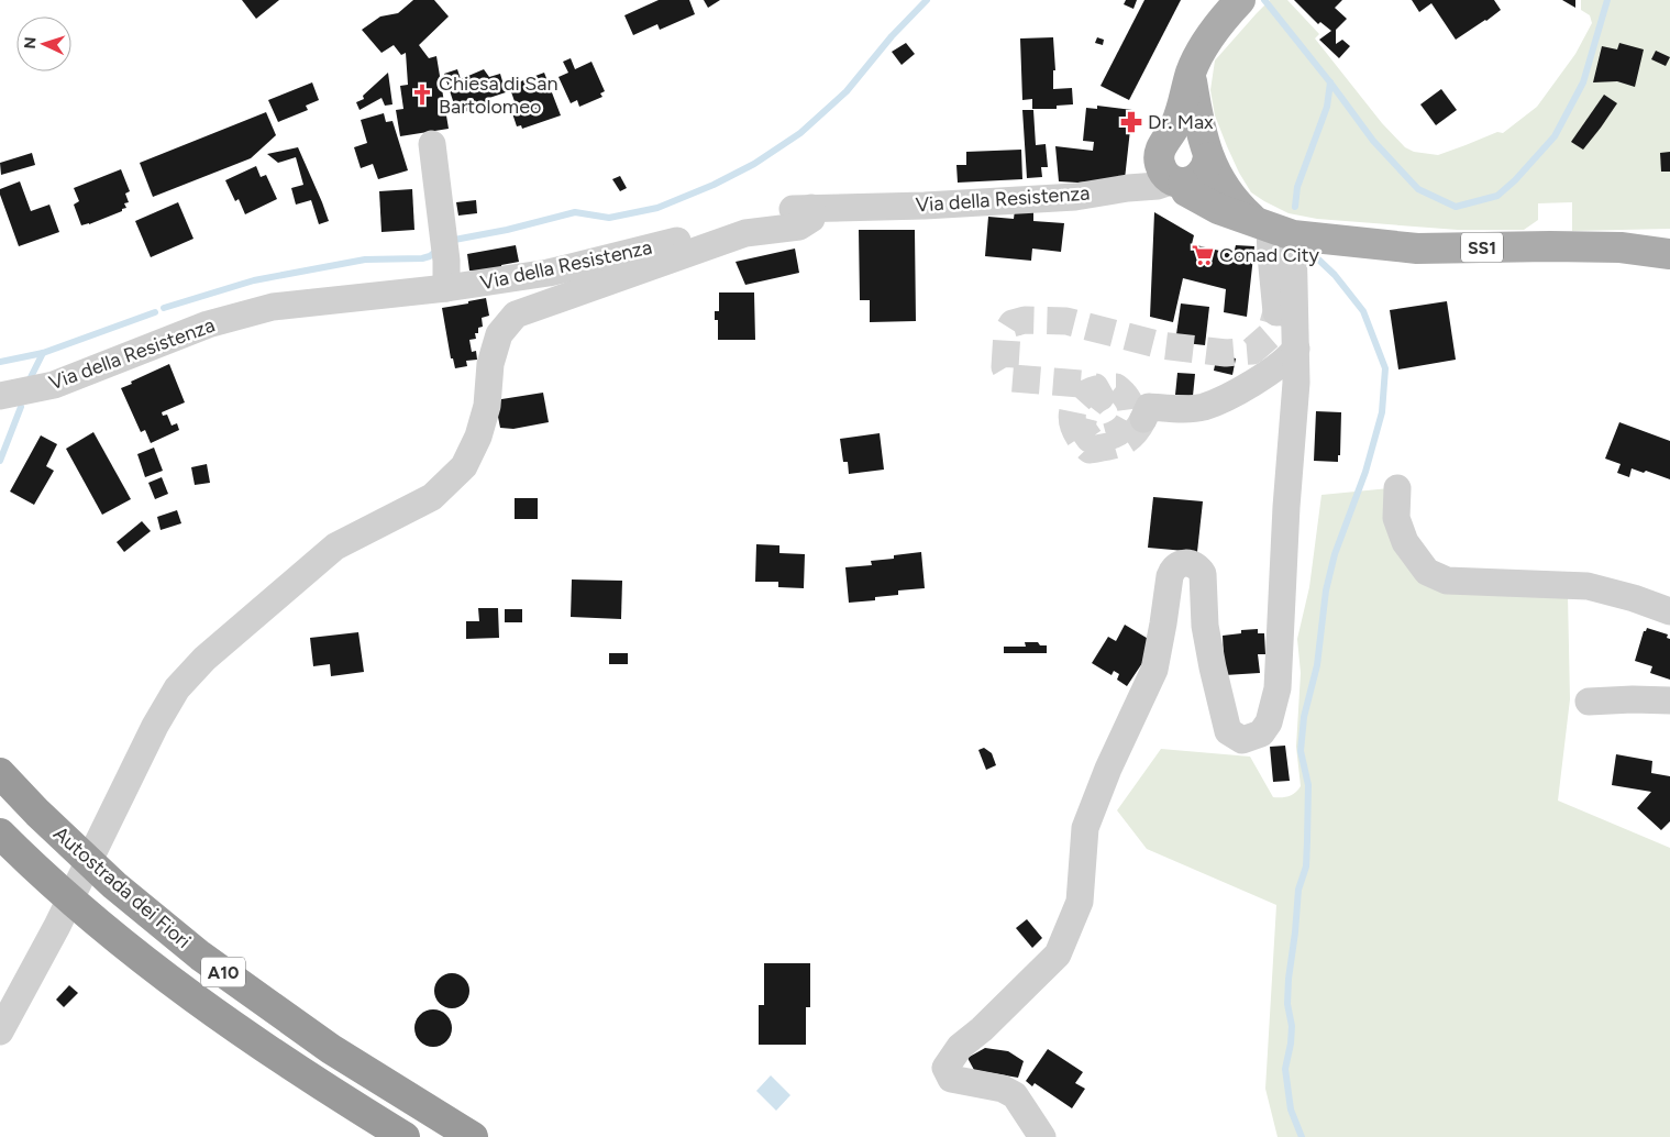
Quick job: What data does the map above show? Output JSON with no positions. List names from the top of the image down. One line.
{"streets":{"highway":["Autostrada dei Fiori","A10"],"main road":["SS1"],"street":["Via della Resistenza"]},"crossings":[["Via della Resistenza","SS1"]],"places":{"church":["Chiesa di San Bartolomeo"],"pharmacy":["Dr. Max"],"supermarket":["Conad City"]},"north":"left"}
